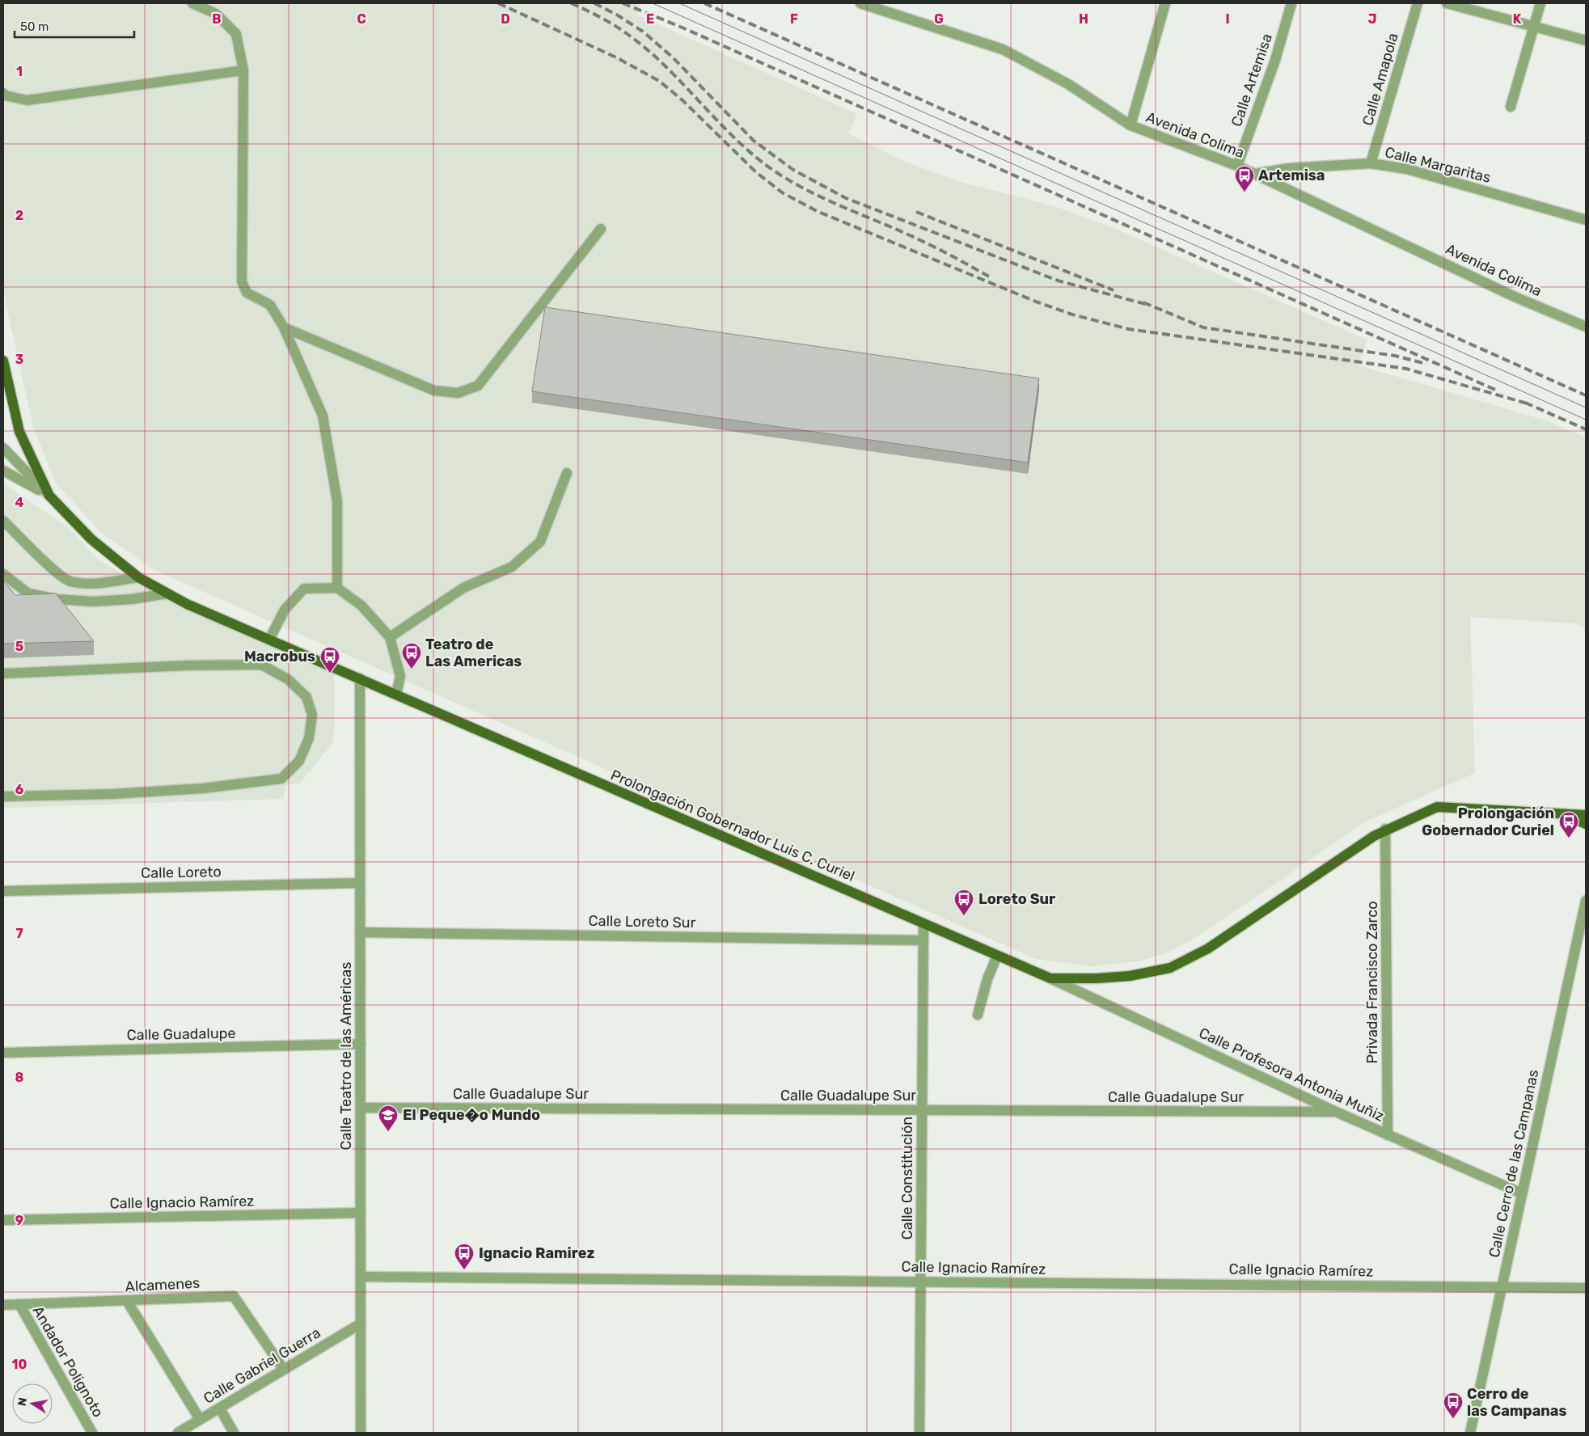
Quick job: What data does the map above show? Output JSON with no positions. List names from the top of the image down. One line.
{"streets":{"main road":["Prolongación Gobernador Luis C. Curiel"],"street":["Calle Amapola","Calle Artemisa","Avenida Colima","Calle Margaritas","Calle Loreto","Calle Loreto Sur","Privada Francisco Zarco","Calle Guadalupe","Calle Teatro de las Américas","Calle Profesora Antonia Muñiz","Calle Guadalupe Sur","Calle Cerro de las Campanas","Calle Constitución","Calle Ignacio Ramírez","Alcamenes","Andador Polignoto","Calle Gabriel Guerra"]},"crossings":[["Calle Amapola","Calle Margaritas"],["Calle Artemisa","Avenida Colima"],["Avenida Colima","Calle Margaritas"],["Prolongación Gobernador Luis C. Curiel","Privada Francisco Zarco"],["Prolongación Gobernador Luis C. Curiel","Calle Teatro de las Américas"],["Prolongación Gobernador Luis C. Curiel","Calle Profesora Antonia Muñiz"],["Prolongación Gobernador Luis C. Curiel","Calle Constitución"],["Calle Loreto","Calle Teatro de las Américas"],["Calle Loreto Sur","Calle Teatro de las Américas"],["Calle Loreto Sur","Calle Constitución"],["Privada Francisco Zarco","Calle Profesora Antonia Muñiz"],["Calle Guadalupe","Calle Teatro de las Américas"],["Calle Teatro de las Américas","Calle Guadalupe Sur"],["Calle Teatro de las Américas","Calle Ignacio Ramírez"],["Calle Teatro de las Américas","Calle Gabriel Guerra"],["Calle Profesora Antonia Muñiz","Calle Guadalupe Sur"],["Calle Profesora Antonia Muñiz","Calle Cerro de las Campanas"],["Calle Guadalupe Sur","Calle Constitución"],["Calle Cerro de las Campanas","Calle Ignacio Ramírez"],["Calle Constitución","Calle Ignacio Ramírez"],["Alcamenes","Andador Polignoto"],["Alcamenes","Calle Gabriel Guerra"]],"places":{"bus stop":["Artemisa","Teatro de Las Americas","Macrobus","Prolongación Gobernador Curiel","Loreto Sur","Ignacio Ramirez","Cerro de las Campanas"],"school or university":["El Peque�o Mundo"]},"scale_bar":"50 m","north":"left","grid":{"columns":["B","C","D","E","F","G","H","I","J","K"],"rows":["1","2","3","4","5","6","7","8","9","10"]}}
